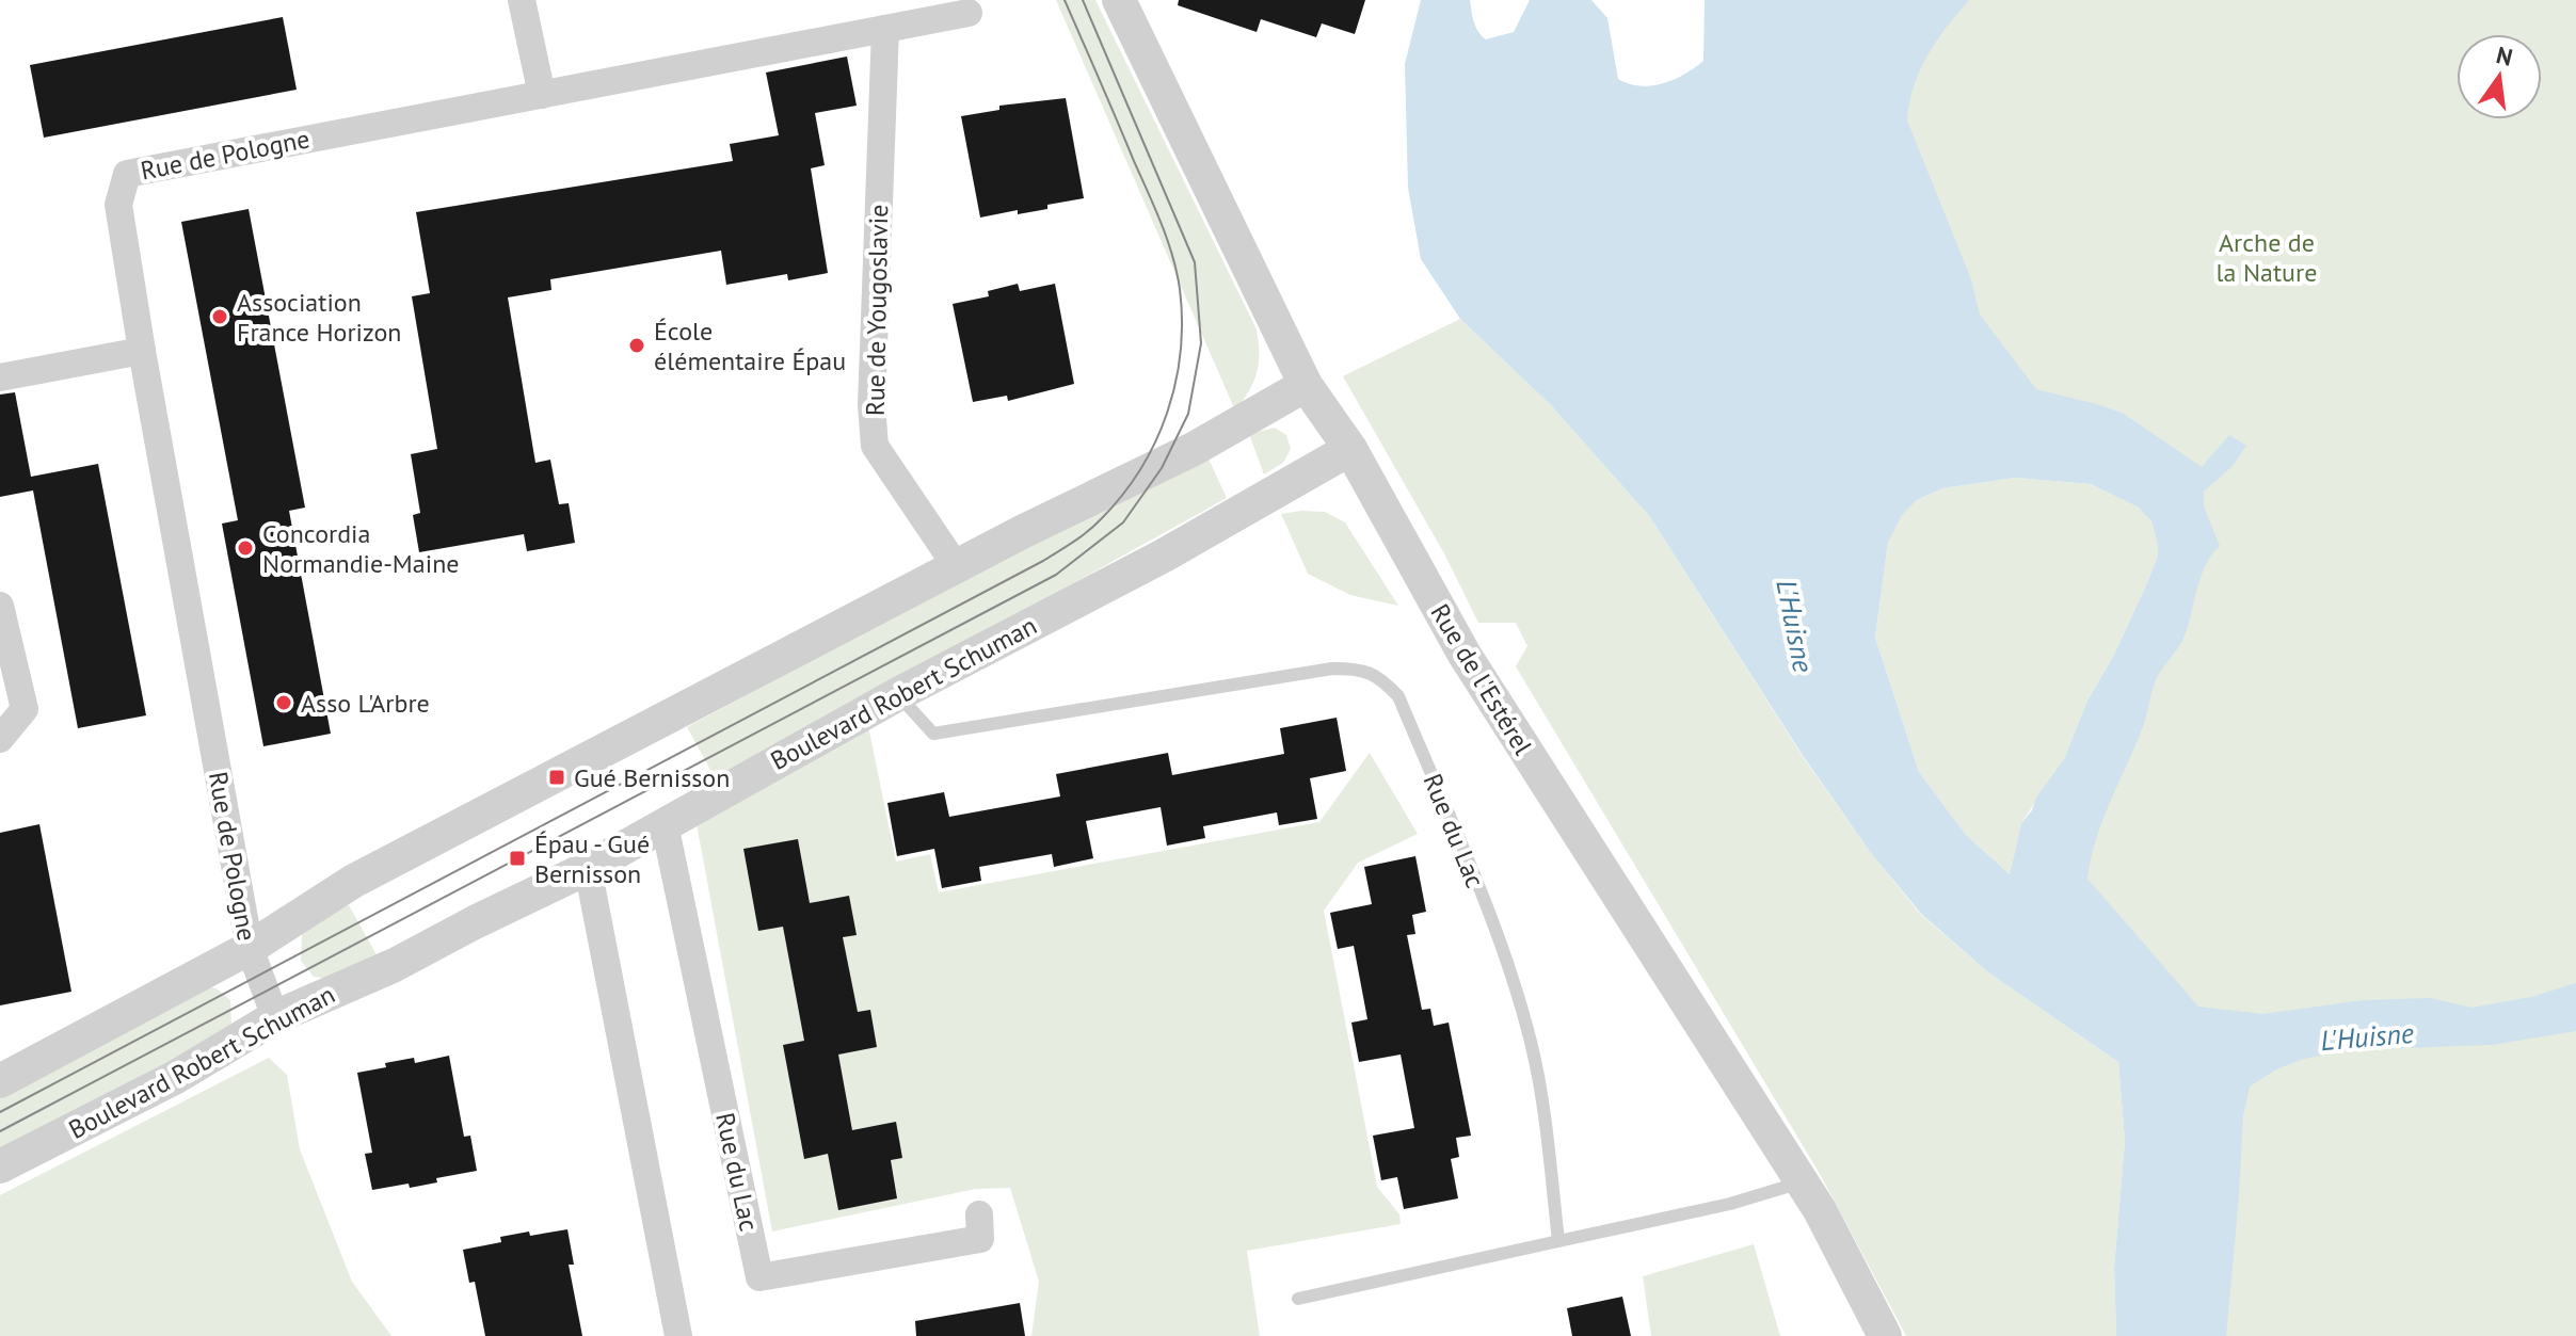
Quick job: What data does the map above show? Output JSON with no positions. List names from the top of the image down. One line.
{"streets":{"street":["Rue de Pologne","Rue de Yougoslavie","Rue de l'Estérel","Boulevard Robert Schuman","Rue du Lac"]},"crossings":[["Rue de Pologne","Rue de Yougoslavie"],["Rue de Pologne","Boulevard Robert Schuman"],["Rue de l'Estérel","Boulevard Robert Schuman"],["Boulevard Robert Schuman","Rue du Lac"]],"water":["L'Huisne"],"parks":["Arche de la Nature"],"places":{"other":["Association France Horizon","École élémentaire Épau","Concordia Normandie-Maine","Asso L'Arbre"],"transit":["Gué Bernisson","Épau - Gué Bernisson"]},"north":"top"}
